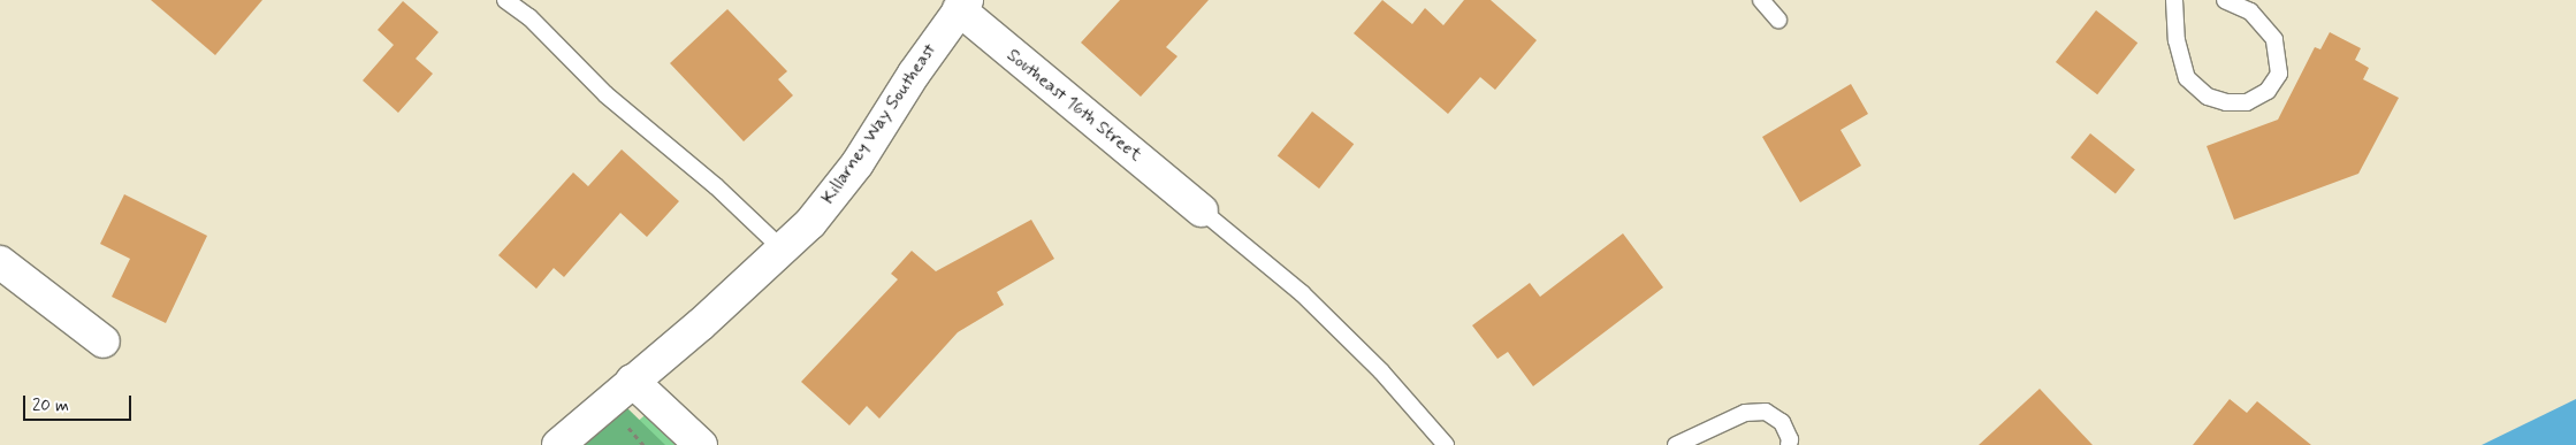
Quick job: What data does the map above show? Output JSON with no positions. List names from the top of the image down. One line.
{"streets":{"street":["Southeast 16th Street","Killarney Way Southeast"]},"crossings":[["Southeast 16th Street","Killarney Way Southeast"]],"scale_bar":"20 m"}
